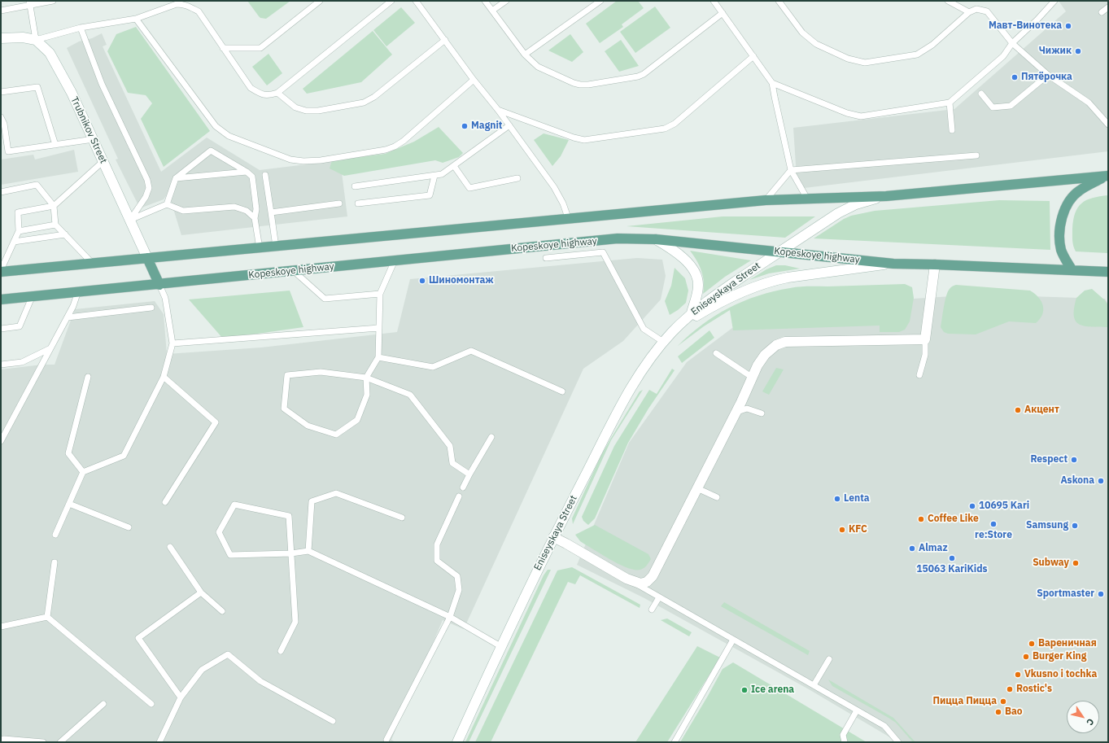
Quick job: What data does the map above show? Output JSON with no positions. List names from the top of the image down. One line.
{"streets":{"main road":["Kopeskoye highway"],"street":["Trubnikov Street","Eniseyskaya Street"]},"crossings":[["Kopeskoye highway","Eniseyskaya Street"]],"places":["Мавт-Винотека","Чижик","Пятёрочка","Magnit","Шиномонтаж","Акцент","Respect","Askona","Lenta","10695 Kari","Coffee Like","re:Store","Samsung","KFC","Almaz","15063 KariKids","Subway","Sportmaster","Вареничная","Burger King","Vkusno i tochka","Rostic's","Ice arena","Пицца Пицца","Bao"],"north":"bottom right"}
